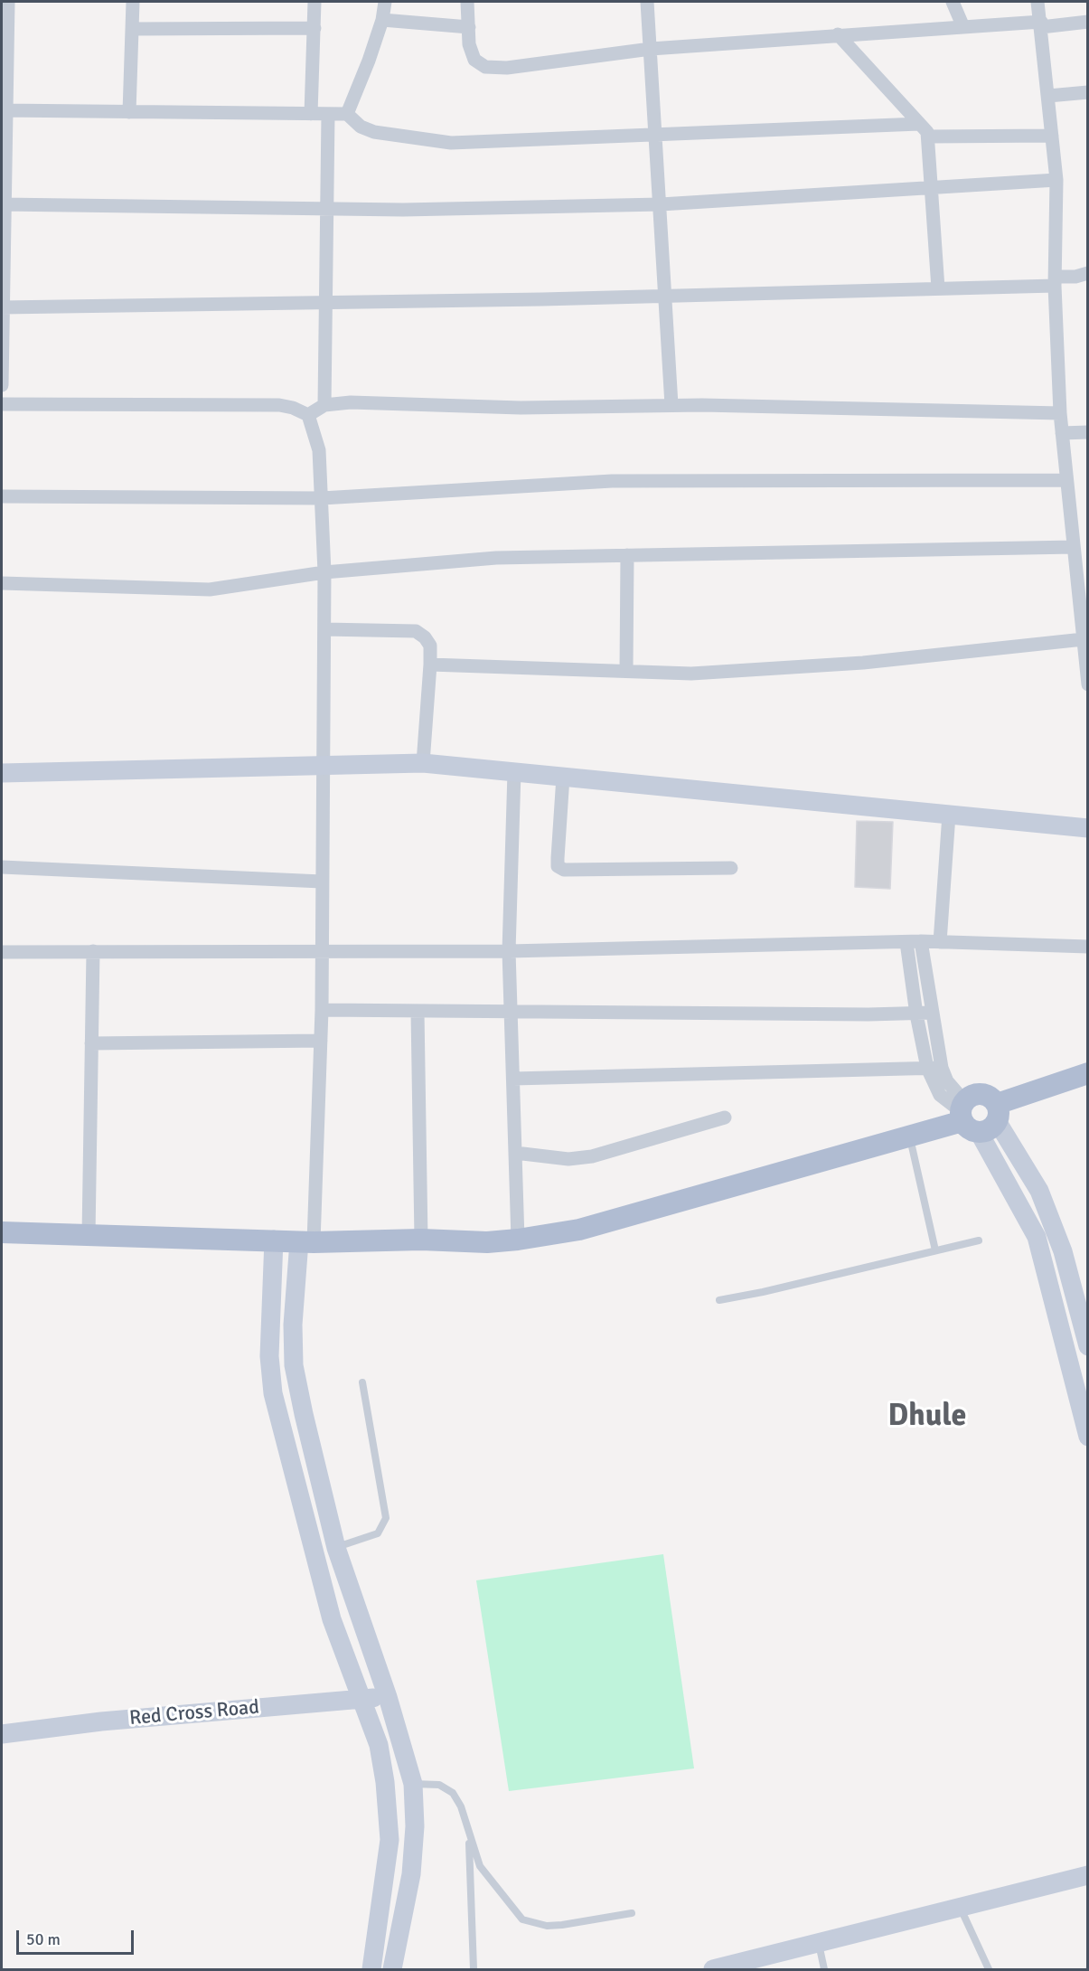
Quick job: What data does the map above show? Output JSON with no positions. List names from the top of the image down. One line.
{"streets":{"street":["Red Cross Road"]},"districts":["Dhule"],"scale_bar":"50 m"}
